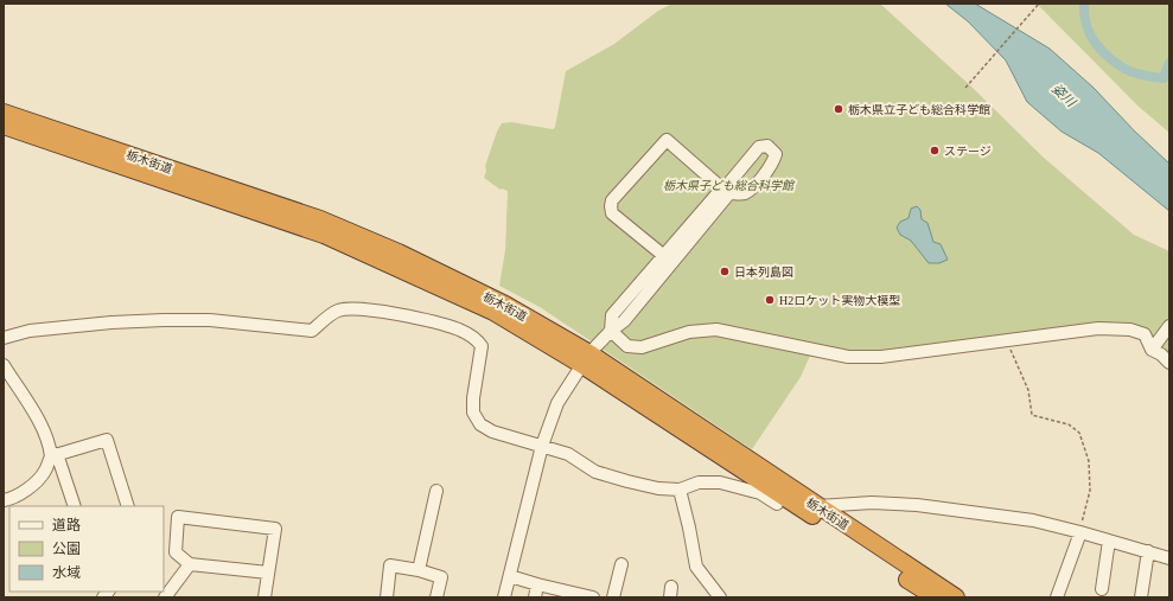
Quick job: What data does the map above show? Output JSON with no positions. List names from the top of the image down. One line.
{"streets":{"highway":["栃木街道"]},"water":["姿川"],"parks":["栃木県子ども総合科学館"],"places":["栃木県立子ども総合科学館","ステージ","日本列島図","H2ロケット実物大模型"],"legend":["道路","公園","水域"]}
